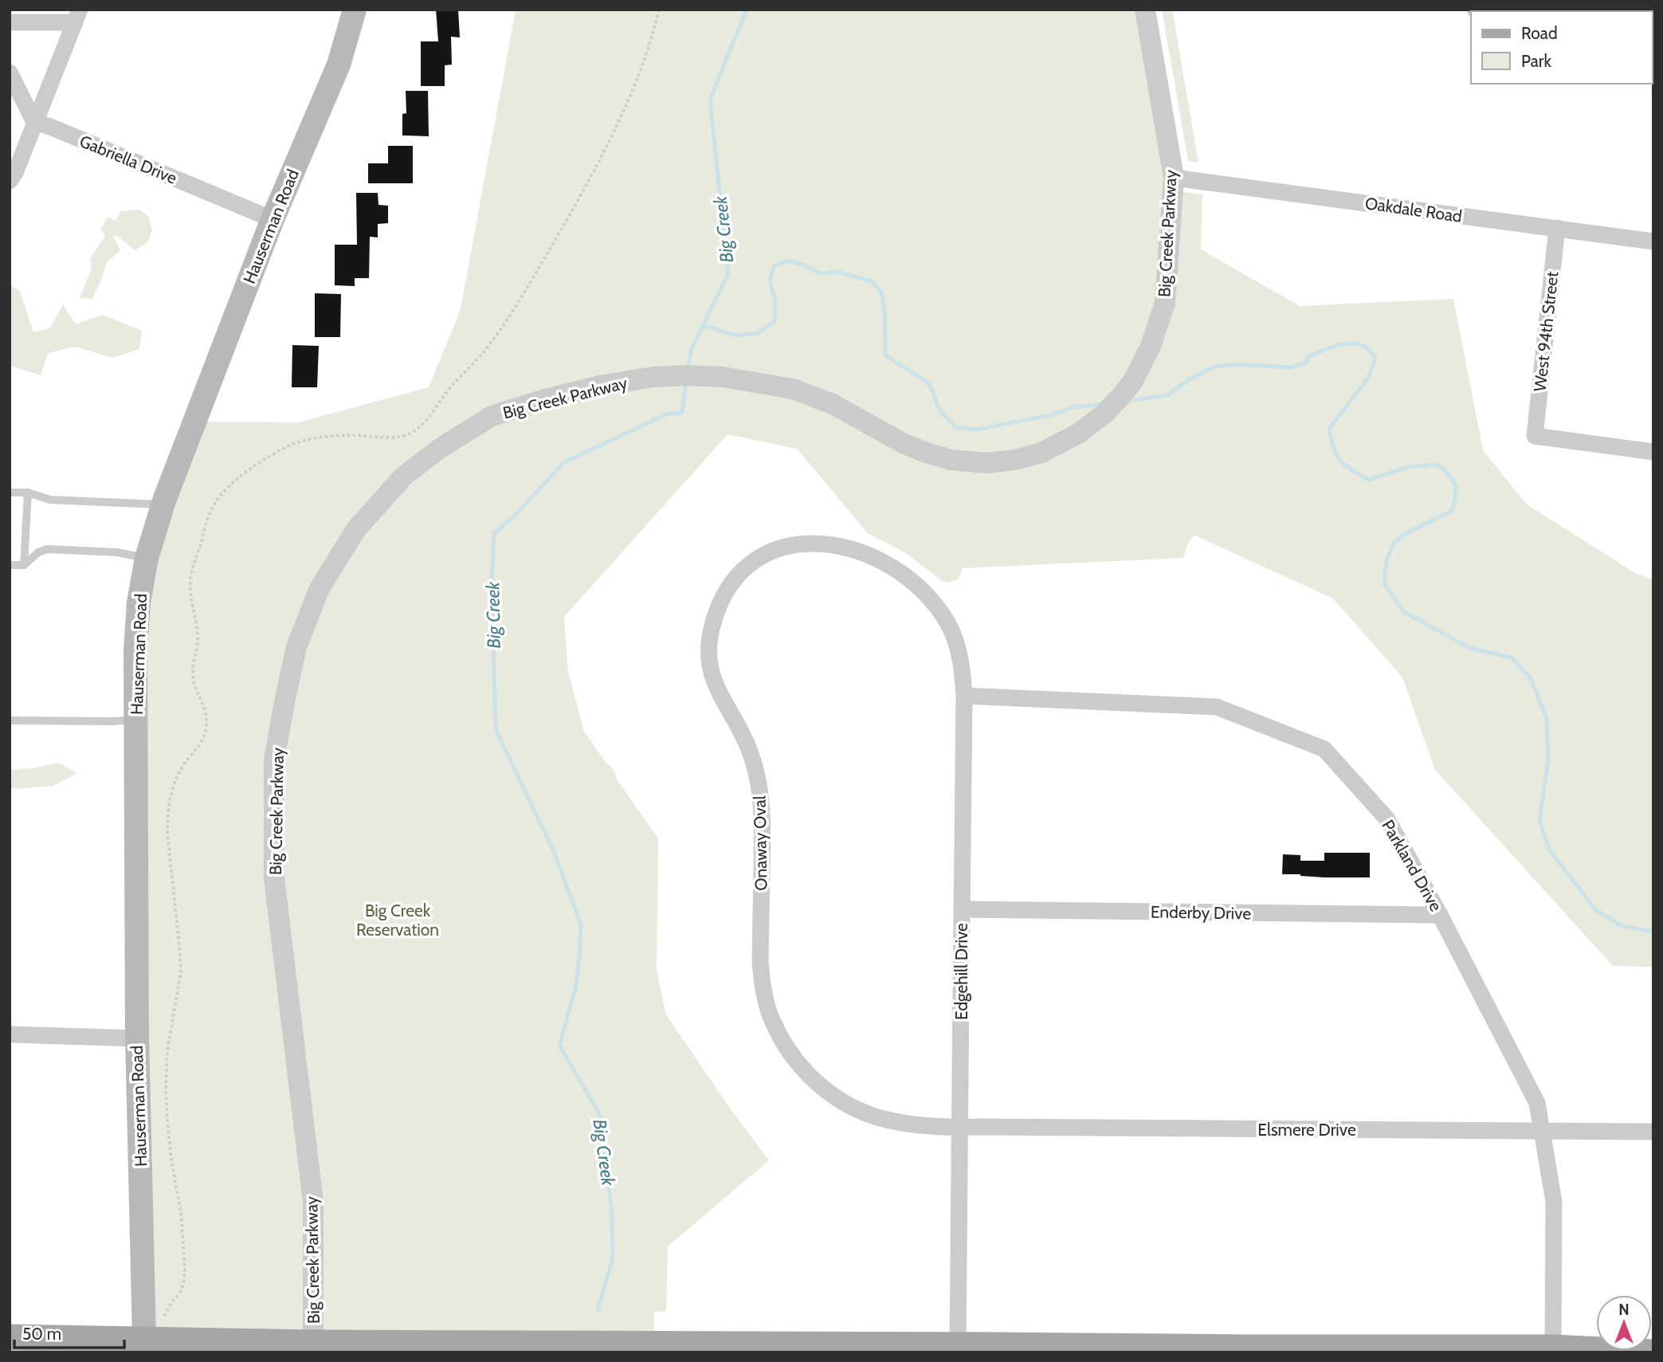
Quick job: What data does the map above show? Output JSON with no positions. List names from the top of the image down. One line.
{"streets":{"main road":["Hauserman Road"],"street":["Gabriella Drive","Oakdale Road","Big Creek Parkway","West 94th Street","Onaway Oval","Parkland Drive","Enderby Drive","Edgehill Drive","Elsmere Drive"]},"crossings":[["Gabriella Drive","Hauserman Road"],["Oakdale Road","Big Creek Parkway"],["Oakdale Road","West 94th Street"],["Onaway Oval","Edgehill Drive"],["Onaway Oval","Elsmere Drive"],["Parkland Drive","Enderby Drive"],["Parkland Drive","Edgehill Drive"],["Parkland Drive","Elsmere Drive"],["Enderby Drive","Edgehill Drive"],["Edgehill Drive","Elsmere Drive"]],"water":["Big Creek"],"parks":["Big Creek Reservation"],"legend":["Road","Park"],"scale_bar":"50 m","north":"top"}
